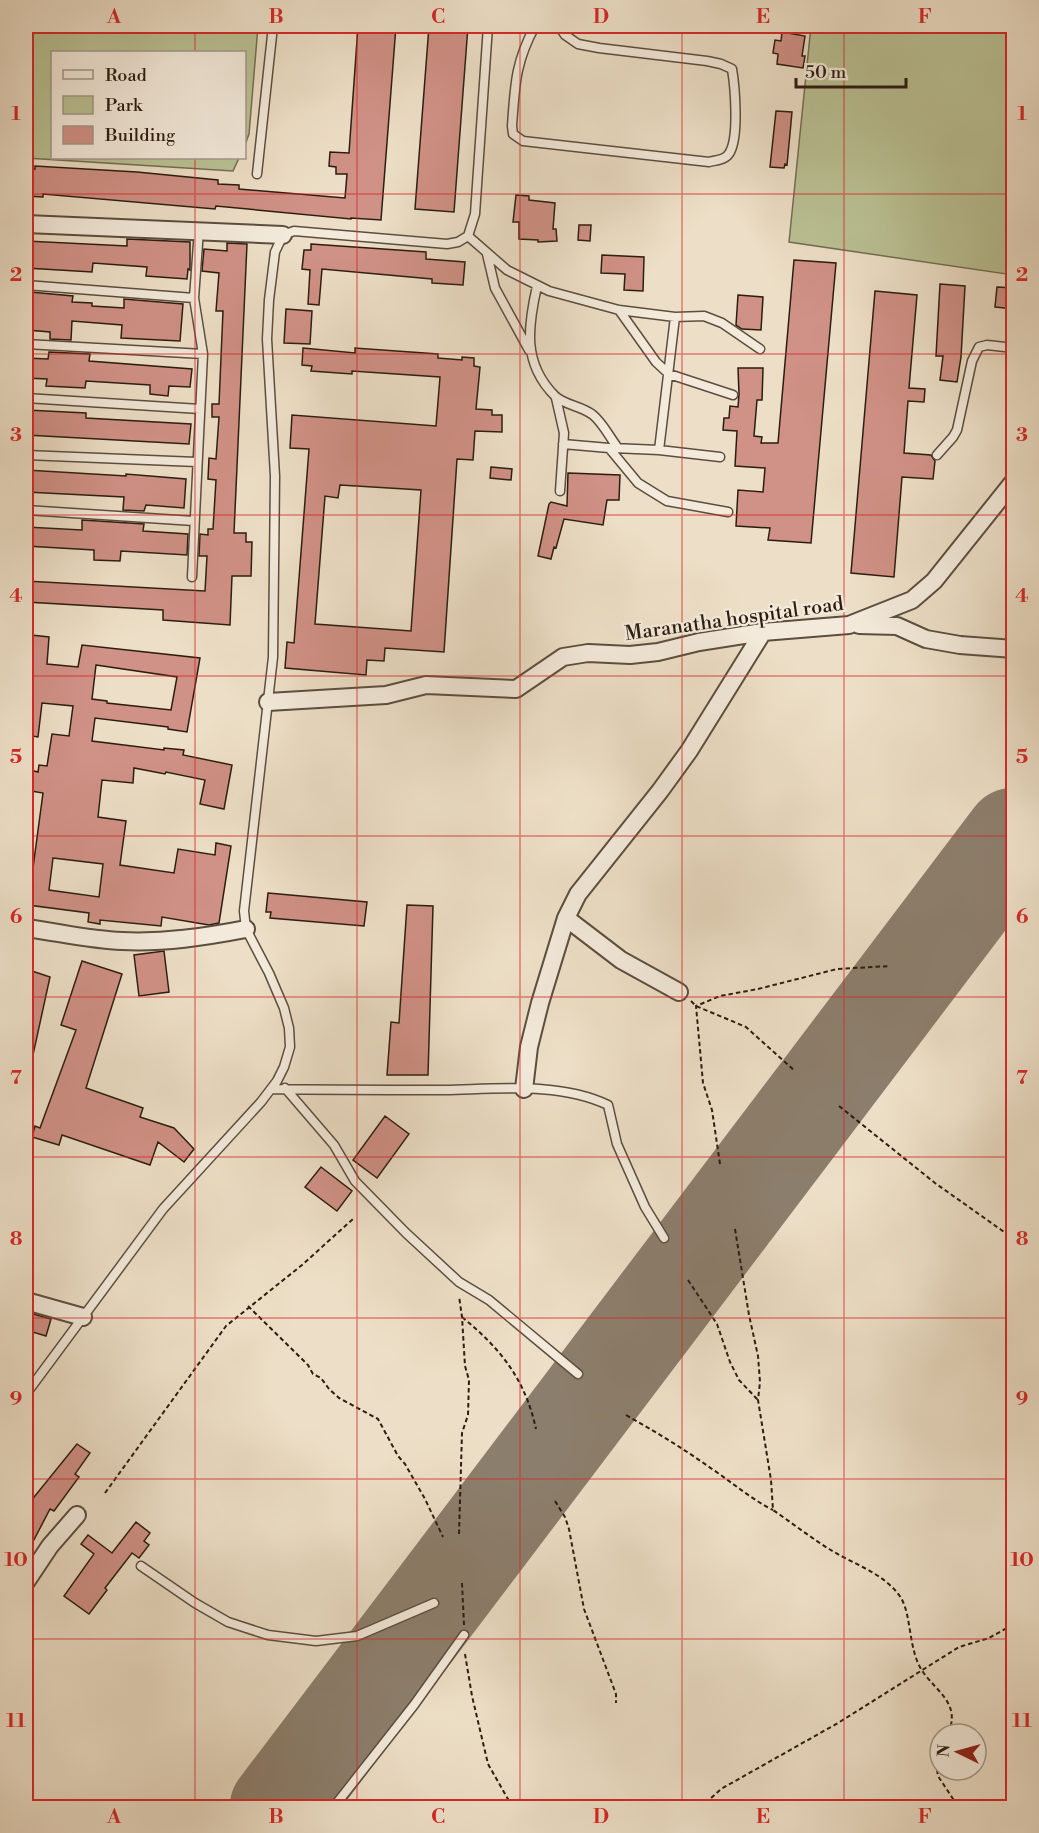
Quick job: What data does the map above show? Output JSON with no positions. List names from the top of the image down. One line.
{"streets":{"street":["Maranatha hospital road"]},"legend":["Road","Park","Building"],"scale_bar":"50 m","north":"left","grid":{"columns":["A","B","C","D","E","F"],"rows":["1","2","3","4","5","6","7","8","9","10","11"]}}
